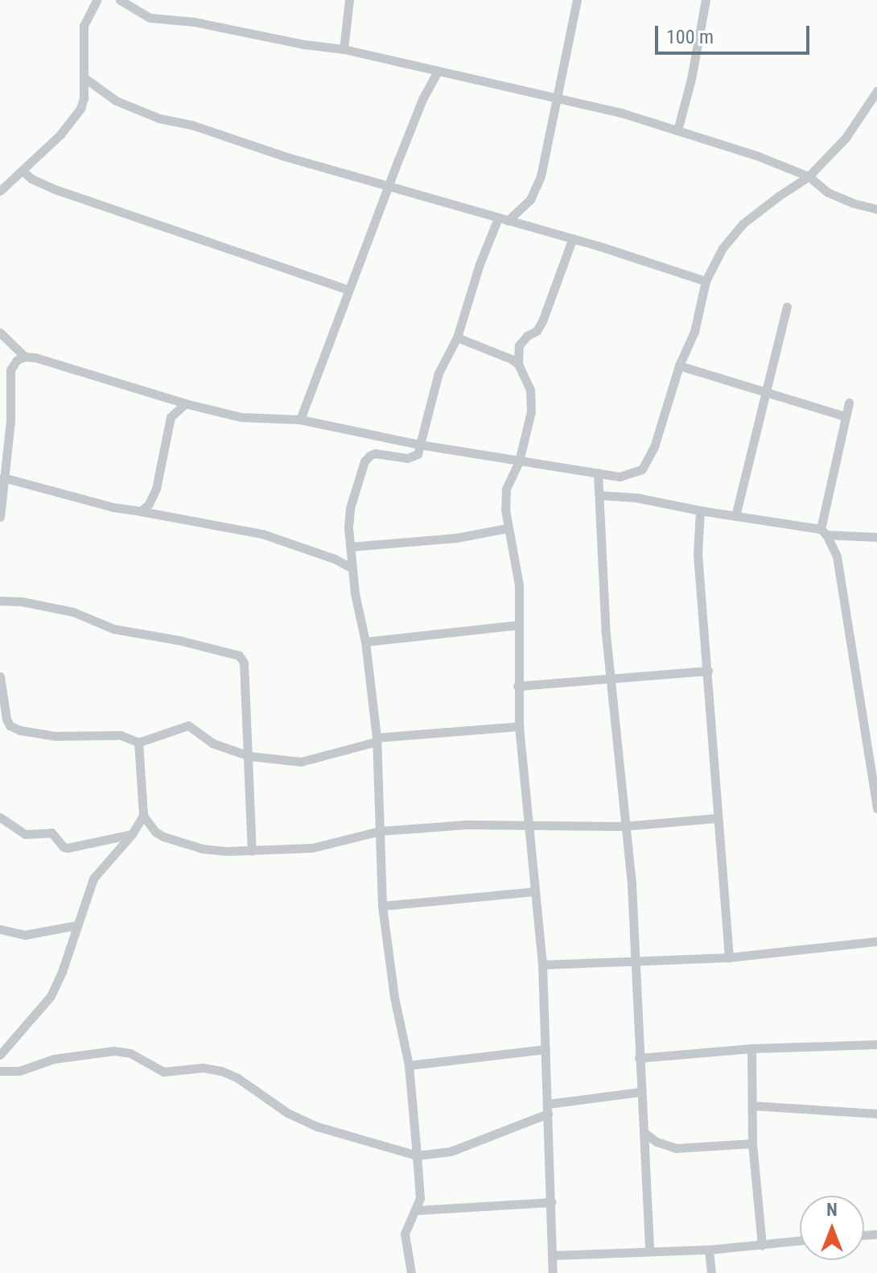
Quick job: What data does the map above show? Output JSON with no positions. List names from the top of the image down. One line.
{"scale_bar":"100 m","north":"top"}
